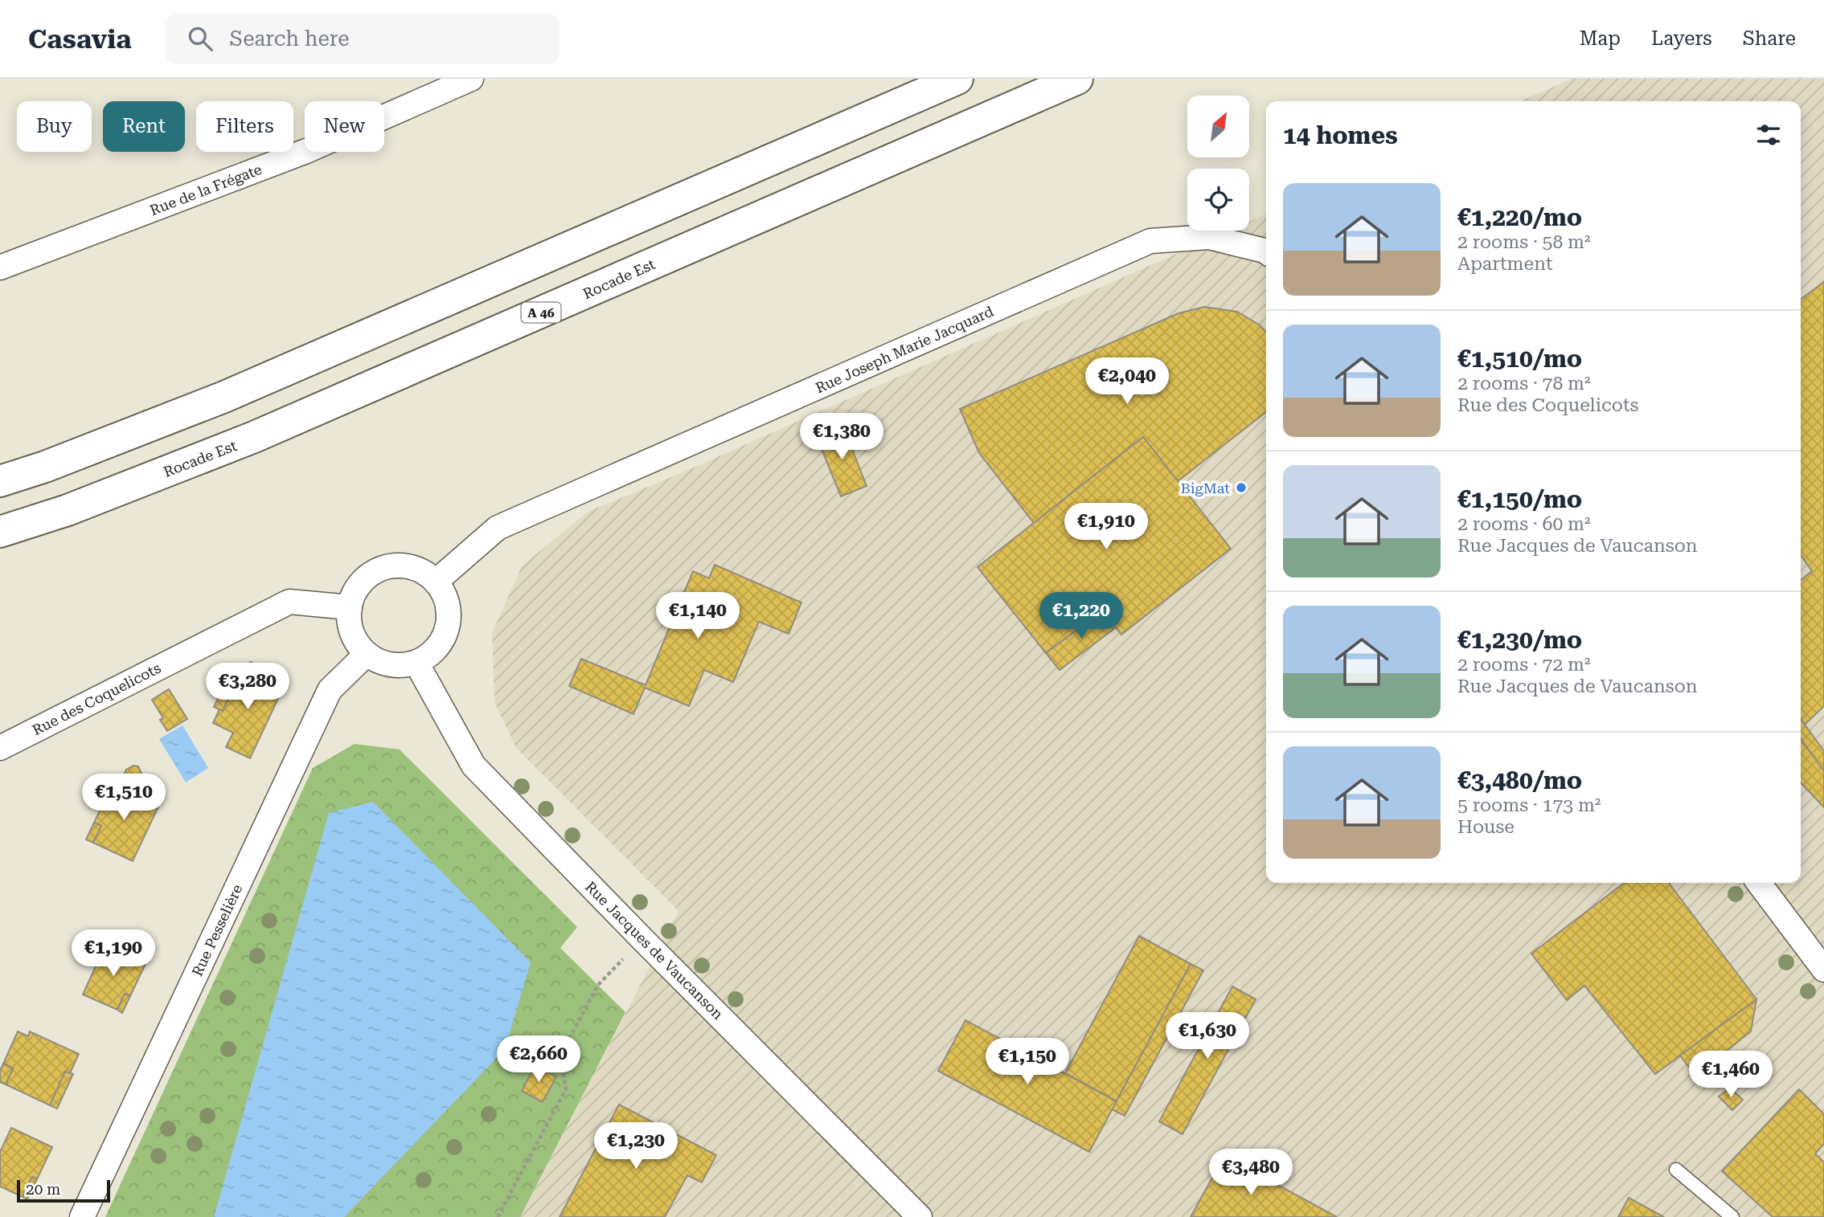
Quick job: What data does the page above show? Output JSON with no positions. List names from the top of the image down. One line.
{"streets":{"highway":["Rocade Est","A 46"],"street":["Rue de la Frégate","Rue Joseph Marie Jacquard","Rue des Coquelicots","Rue Pesselière","Rue Jacques de Vaucanson"]},"crossings":[["Rue Joseph Marie Jacquard","Rue des Coquelicots"],["Rue Joseph Marie Jacquard","Rue Pesselière"],["Rue Joseph Marie Jacquard","Rue Jacques de Vaucanson"],["Rue des Coquelicots","Rue Pesselière"],["Rue des Coquelicots","Rue Jacques de Vaucanson"],["Rue Pesselière","Rue Jacques de Vaucanson"]],"places":["BigMat"],"scale_bar":"20 m","north":"top right","page":{"header":"Casavia","search":"Search here","nav":["Map","Layers","Share"],"chip":["Buy","Rent","Filters","New"],"heading":"14 homes","list":[{"name":"€1,220/mo","note":"2 rooms · 58 m² · Apartment"},{"name":"€1,510/mo","note":"2 rooms · 78 m² · Rue des Coquelicots"},{"name":"€1,150/mo","note":"2 rooms · 60 m² · Rue Jacques de Vaucanson"},{"name":"€1,230/mo","note":"2 rooms · 72 m² · Rue Jacques de Vaucanson"},{"name":"€3,480/mo","note":"5 rooms · 173 m² · House"}],"price":["€2,040","€1,380","€1,910","€1,140","€1,220","€3,280","€1,510","€1,190","€1,630","€2,660","€1,150","€1,460","€1,230","€3,480"],"scale":"20 m"}}
